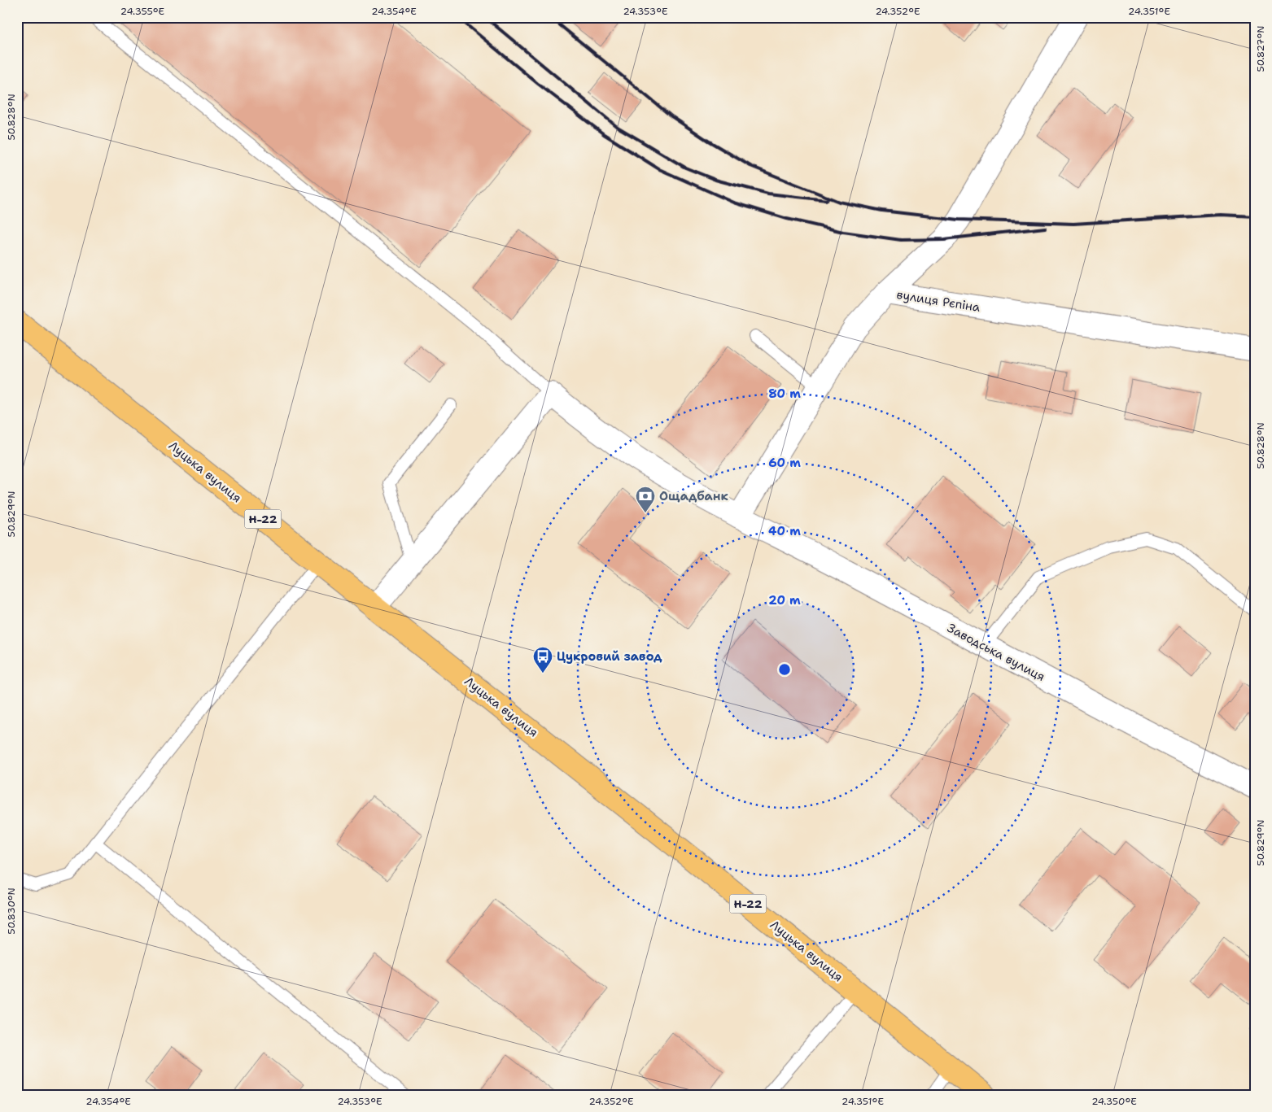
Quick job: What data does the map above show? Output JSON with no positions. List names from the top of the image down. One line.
{"streets":{"main road":["Луцька вулиця","Н-22"],"street":["вулиця Рєпіна","Заводська вулиця"]},"crossings":[["вулиця Рєпіна","Заводська вулиця"]],"places":{"bank":["Ощадбанк"],"bus stop":["Цукровий завод"]},"coordinates":["24.355°E","24.354°E","24.353°E","24.352°E","24.351°E","50.827°N","50.828°N","50.829°N","50.830°N","24.350°E"],"rings":["80 m","60 m","40 m","20 m"]}
